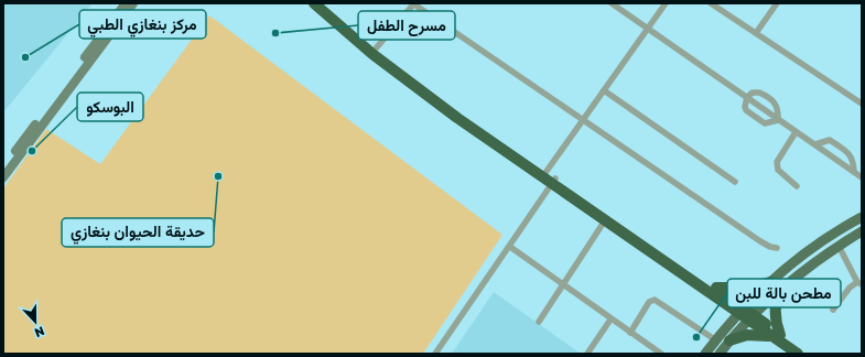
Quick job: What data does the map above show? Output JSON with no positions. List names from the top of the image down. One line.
{"places":["مسرح الطفل","مركز بنغازي الطبي","البوسكو","حديقة الحيوان بنغازي","مطحن بالة للبن"],"north":"bottom"}
